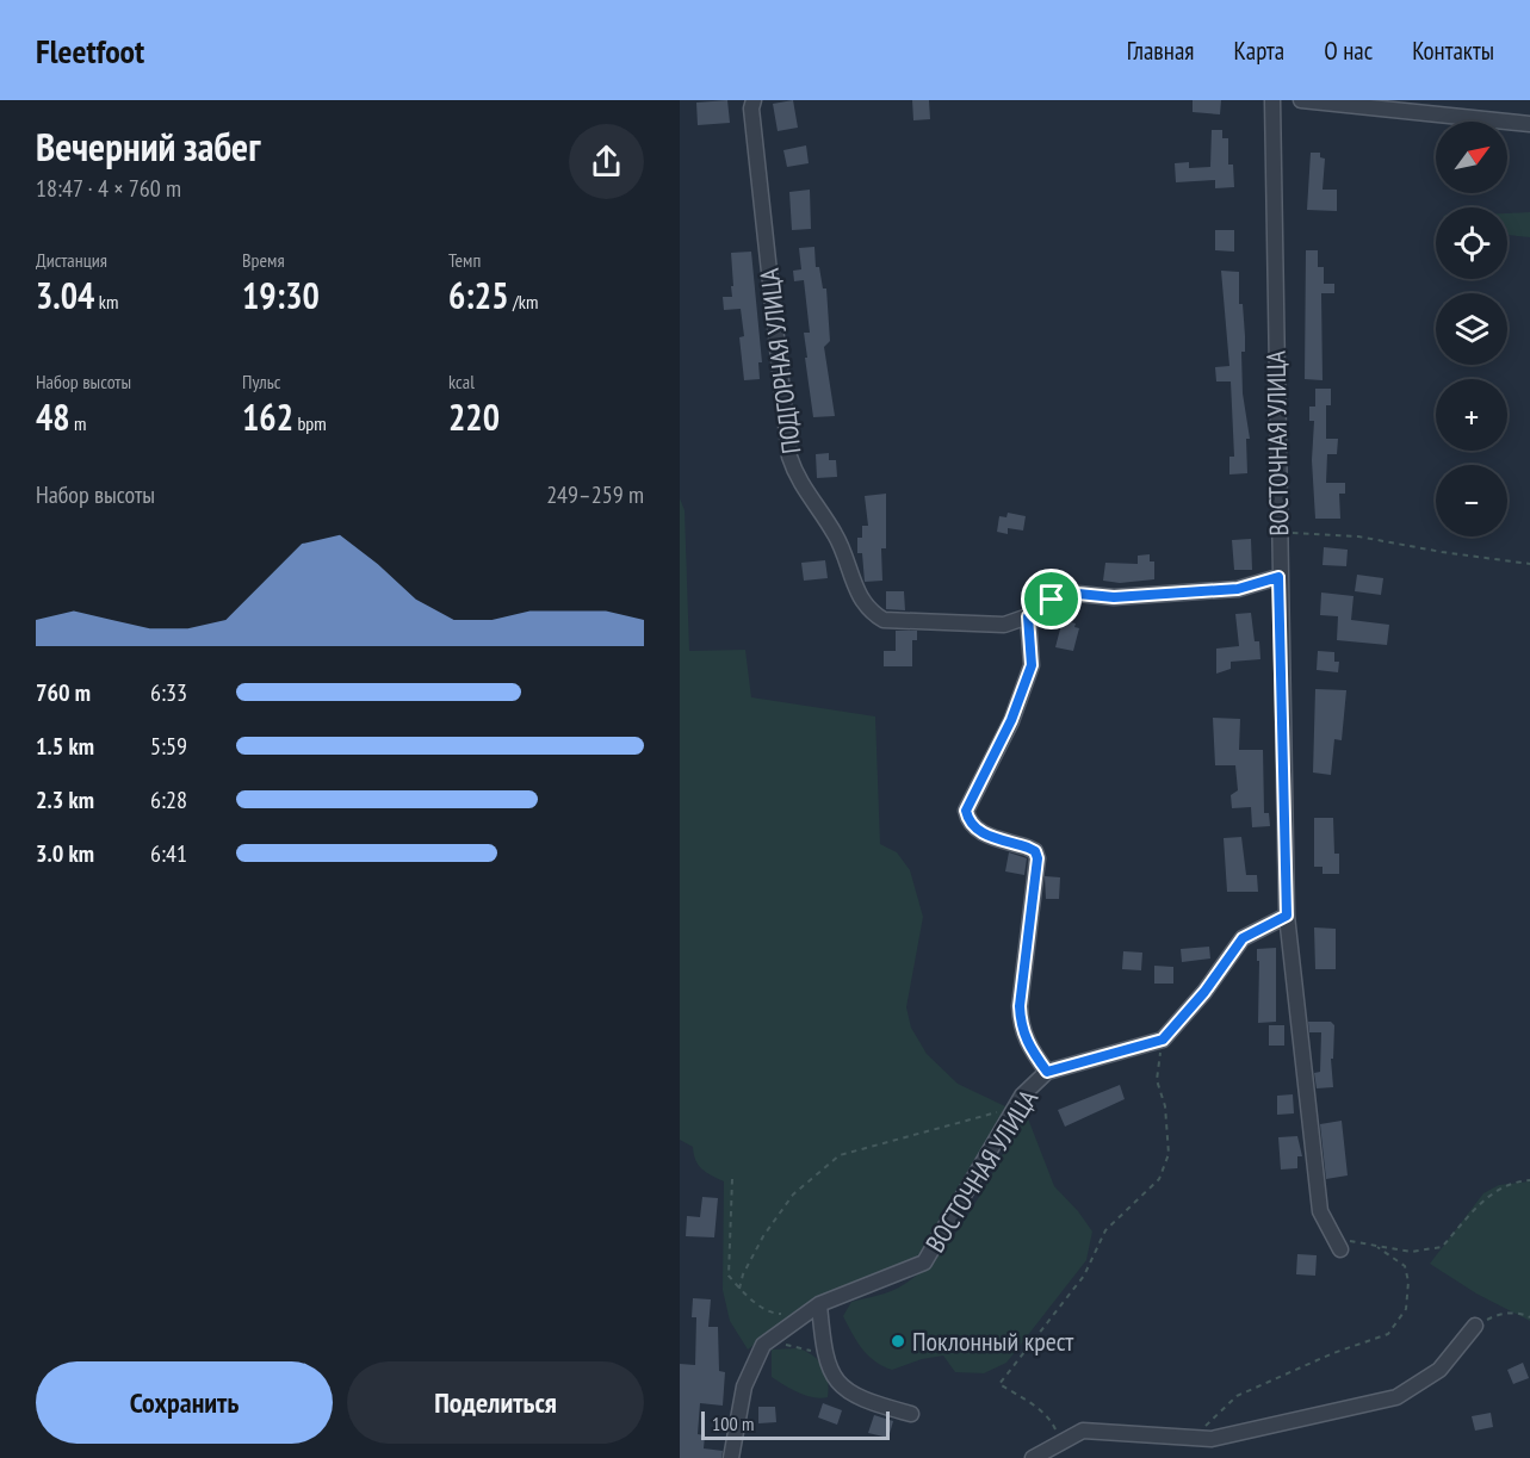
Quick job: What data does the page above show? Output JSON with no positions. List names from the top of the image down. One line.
{"streets":{"street":["ПОДГОРНАЯ УЛИЦА","ВОСТОЧНАЯ УЛИЦА"]},"crossings":[["ПОДГОРНАЯ УЛИЦА","ВОСТОЧНАЯ УЛИЦА"]],"places":["Поклонный крест"],"scale_bar":"100 m","north":"top right","page":{"header":"Fleetfoot","nav":["Главная","Карта","О нас","Контакты"],"heading":["Вечерний забег","18:47 · 4 × 760 m"],"map_buttons":["+","−"],"stats":[["Дистанция","3.04 km"],["Время","19:30"],["Темп","6:25 /km"],["Набор высоты","48 m"],["Пульс","162 bpm"],["kcal","220"]],"chart":["Набор высоты","249–259 m"],"list":[{"name":"760 m","note":"6:33"},{"name":"1.5 km","note":"5:59"},{"name":"2.3 km","note":"6:28"},{"name":"3.0 km","note":"6:41"}],"buttons":["Сохранить","Поделиться"],"scale":"100 m"}}
